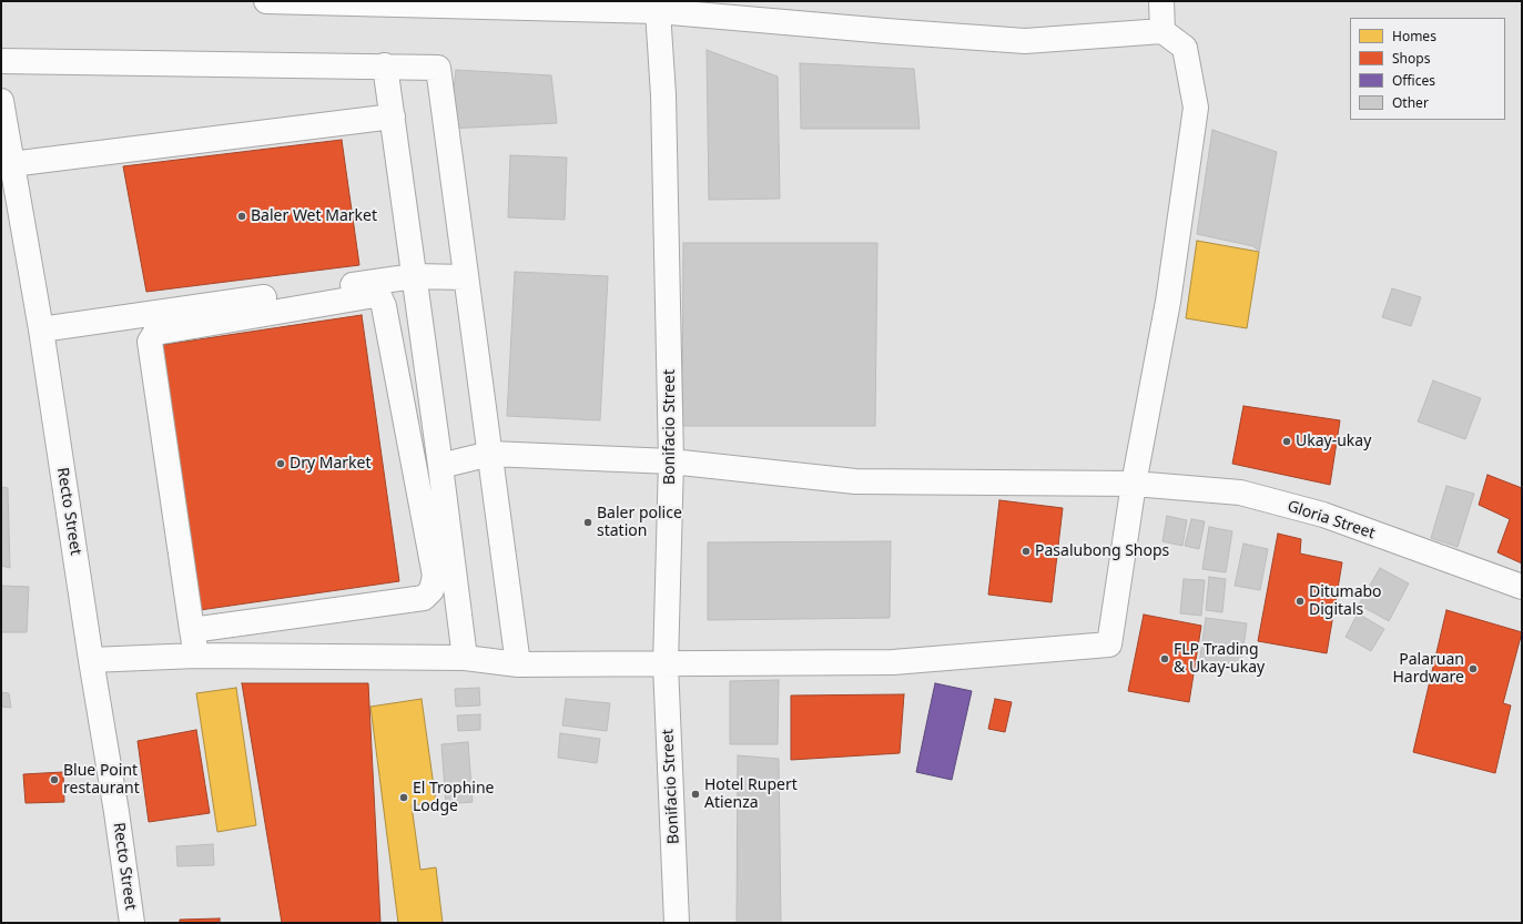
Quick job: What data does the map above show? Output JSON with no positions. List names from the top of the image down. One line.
{"streets":{"street":["Bonifacio Street","Recto Street","Gloria Street"]},"crossings":[["Bonifacio Street","Gloria Street"]],"places":["Baler Wet Market","Ukay-ukay","Dry Market","Baler police station","Pasalubong Shops","Ditumabo Digitals","FLP Trading & Ukay-ukay","Palaruan Hardware","Blue Point restaurant","Hotel Rupert Atienza","El Trophine Lodge"],"legend":["Homes","Shops","Offices","Other"]}
